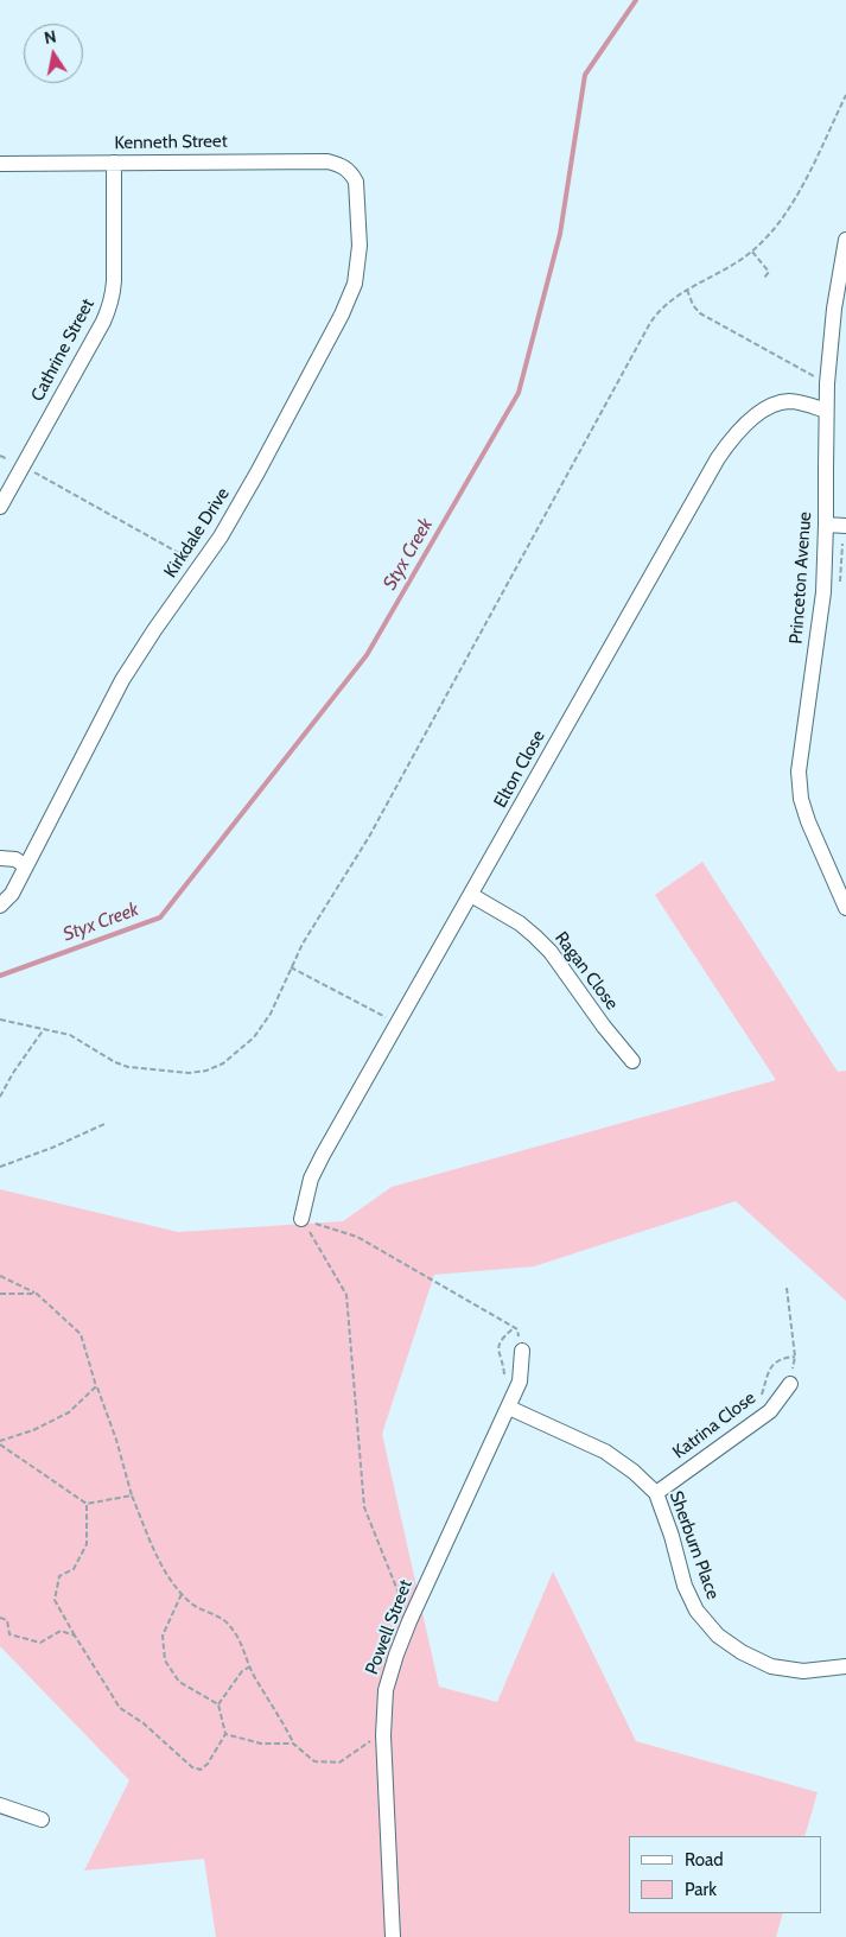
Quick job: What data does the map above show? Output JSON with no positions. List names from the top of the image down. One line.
{"streets":{"street":["Kenneth Street","Cathrine Street","Kirkdale Drive","Princeton Avenue","Elton Close","Ragan Close","Katrina Close","Sherburn Place","Powell Street"]},"crossings":[["Kenneth Street","Cathrine Street"],["Kenneth Street","Kirkdale Drive"],["Princeton Avenue","Elton Close"],["Elton Close","Ragan Close"],["Katrina Close","Sherburn Place"],["Sherburn Place","Powell Street"]],"water":["Styx Creek"],"legend":["Road","Park"],"north":"top"}
